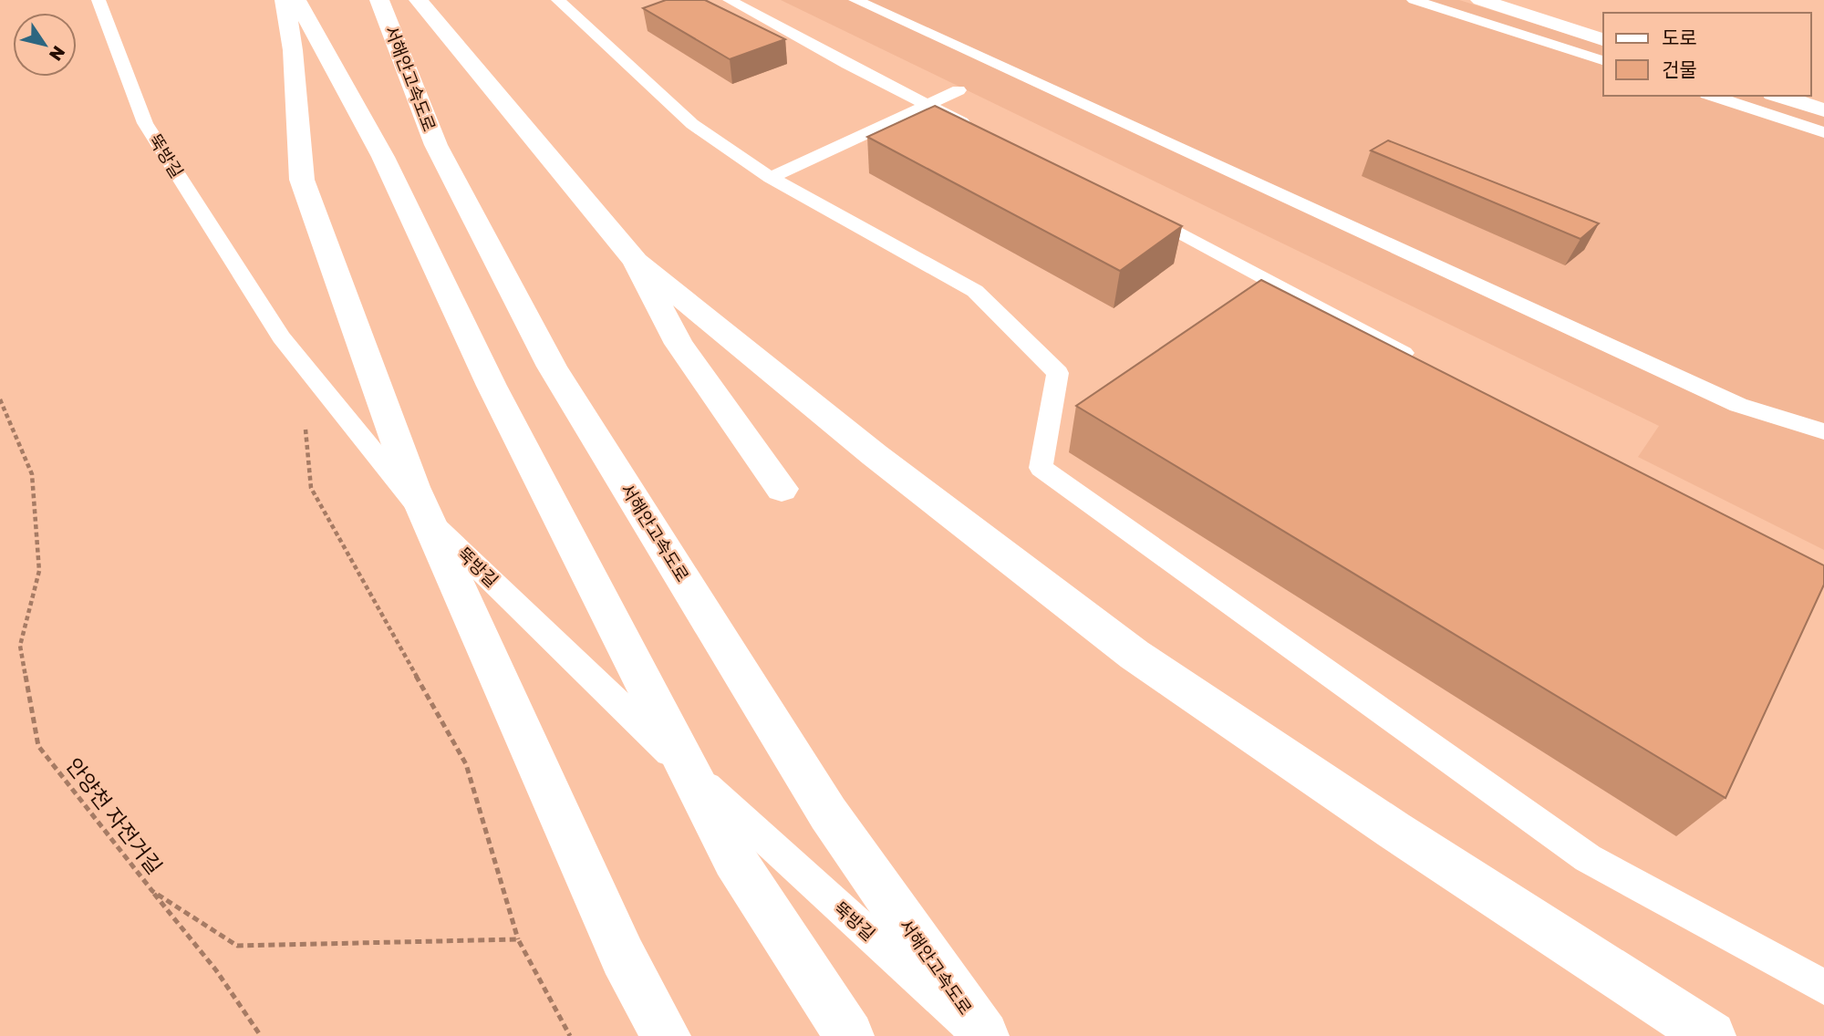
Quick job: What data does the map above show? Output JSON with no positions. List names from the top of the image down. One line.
{"streets":{"main road":["서해안고속도로"],"lane":["뚝방길"],"path":["안양천 자전거길"]},"crossings":[["서해안고속도로","뚝방길"]],"legend":["도로","건물"],"north":"bottom right"}
